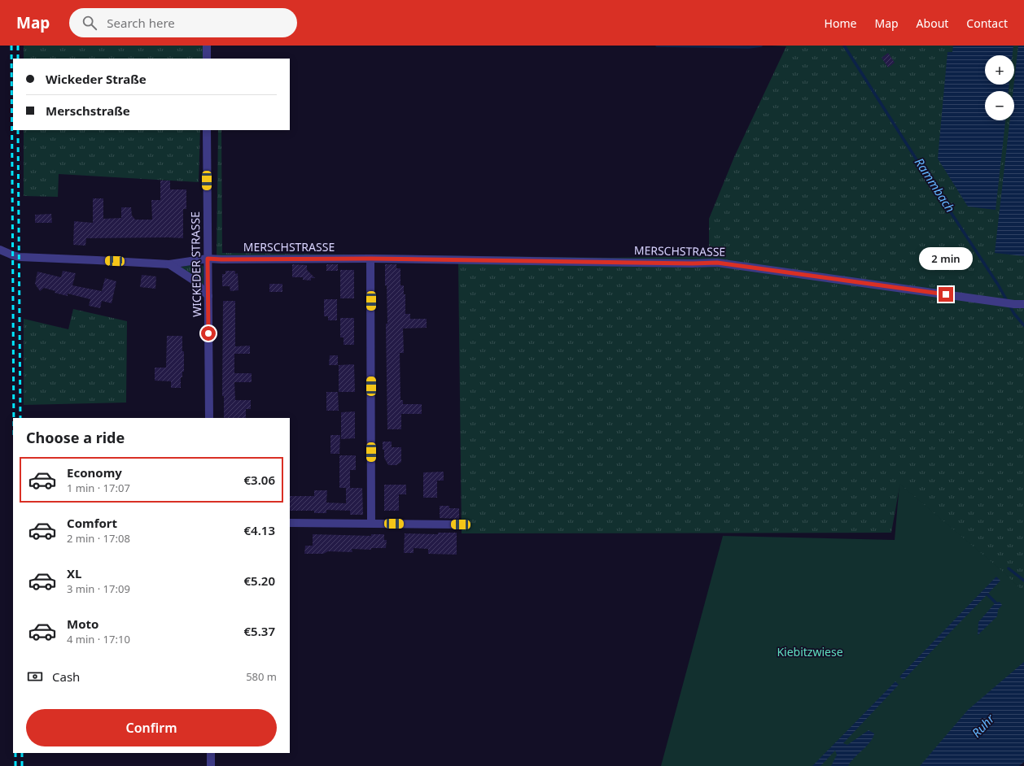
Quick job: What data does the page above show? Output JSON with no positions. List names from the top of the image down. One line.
{"streets":{"street":["MERSCHSTRASSE","WICKEDER STRASSE"]},"crossings":[["MERSCHSTRASSE","WICKEDER STRASSE"]],"water":["Rammbach","Ruhr"],"parks":["Kiebitzwiese"],"page":{"header":"Map","search":"Search here","nav":["Home","Map","About","Contact"],"map_buttons":["+","−"],"banner":["Wickeder Straße","Merschstraße"],"bubble":"2 min","heading":"Choose a ride","list":[{"name":"Economy","note":"1 min · 17:07","value":"€3.06"},{"name":"Comfort","note":"2 min · 17:08","value":"€4.13"},{"name":"XL","note":"3 min · 17:09","value":"€5.20"},{"name":"Moto","note":"4 min · 17:10","value":"€5.37"}],"pay":["Cash","580 m"],"buttons":"Confirm"}}
